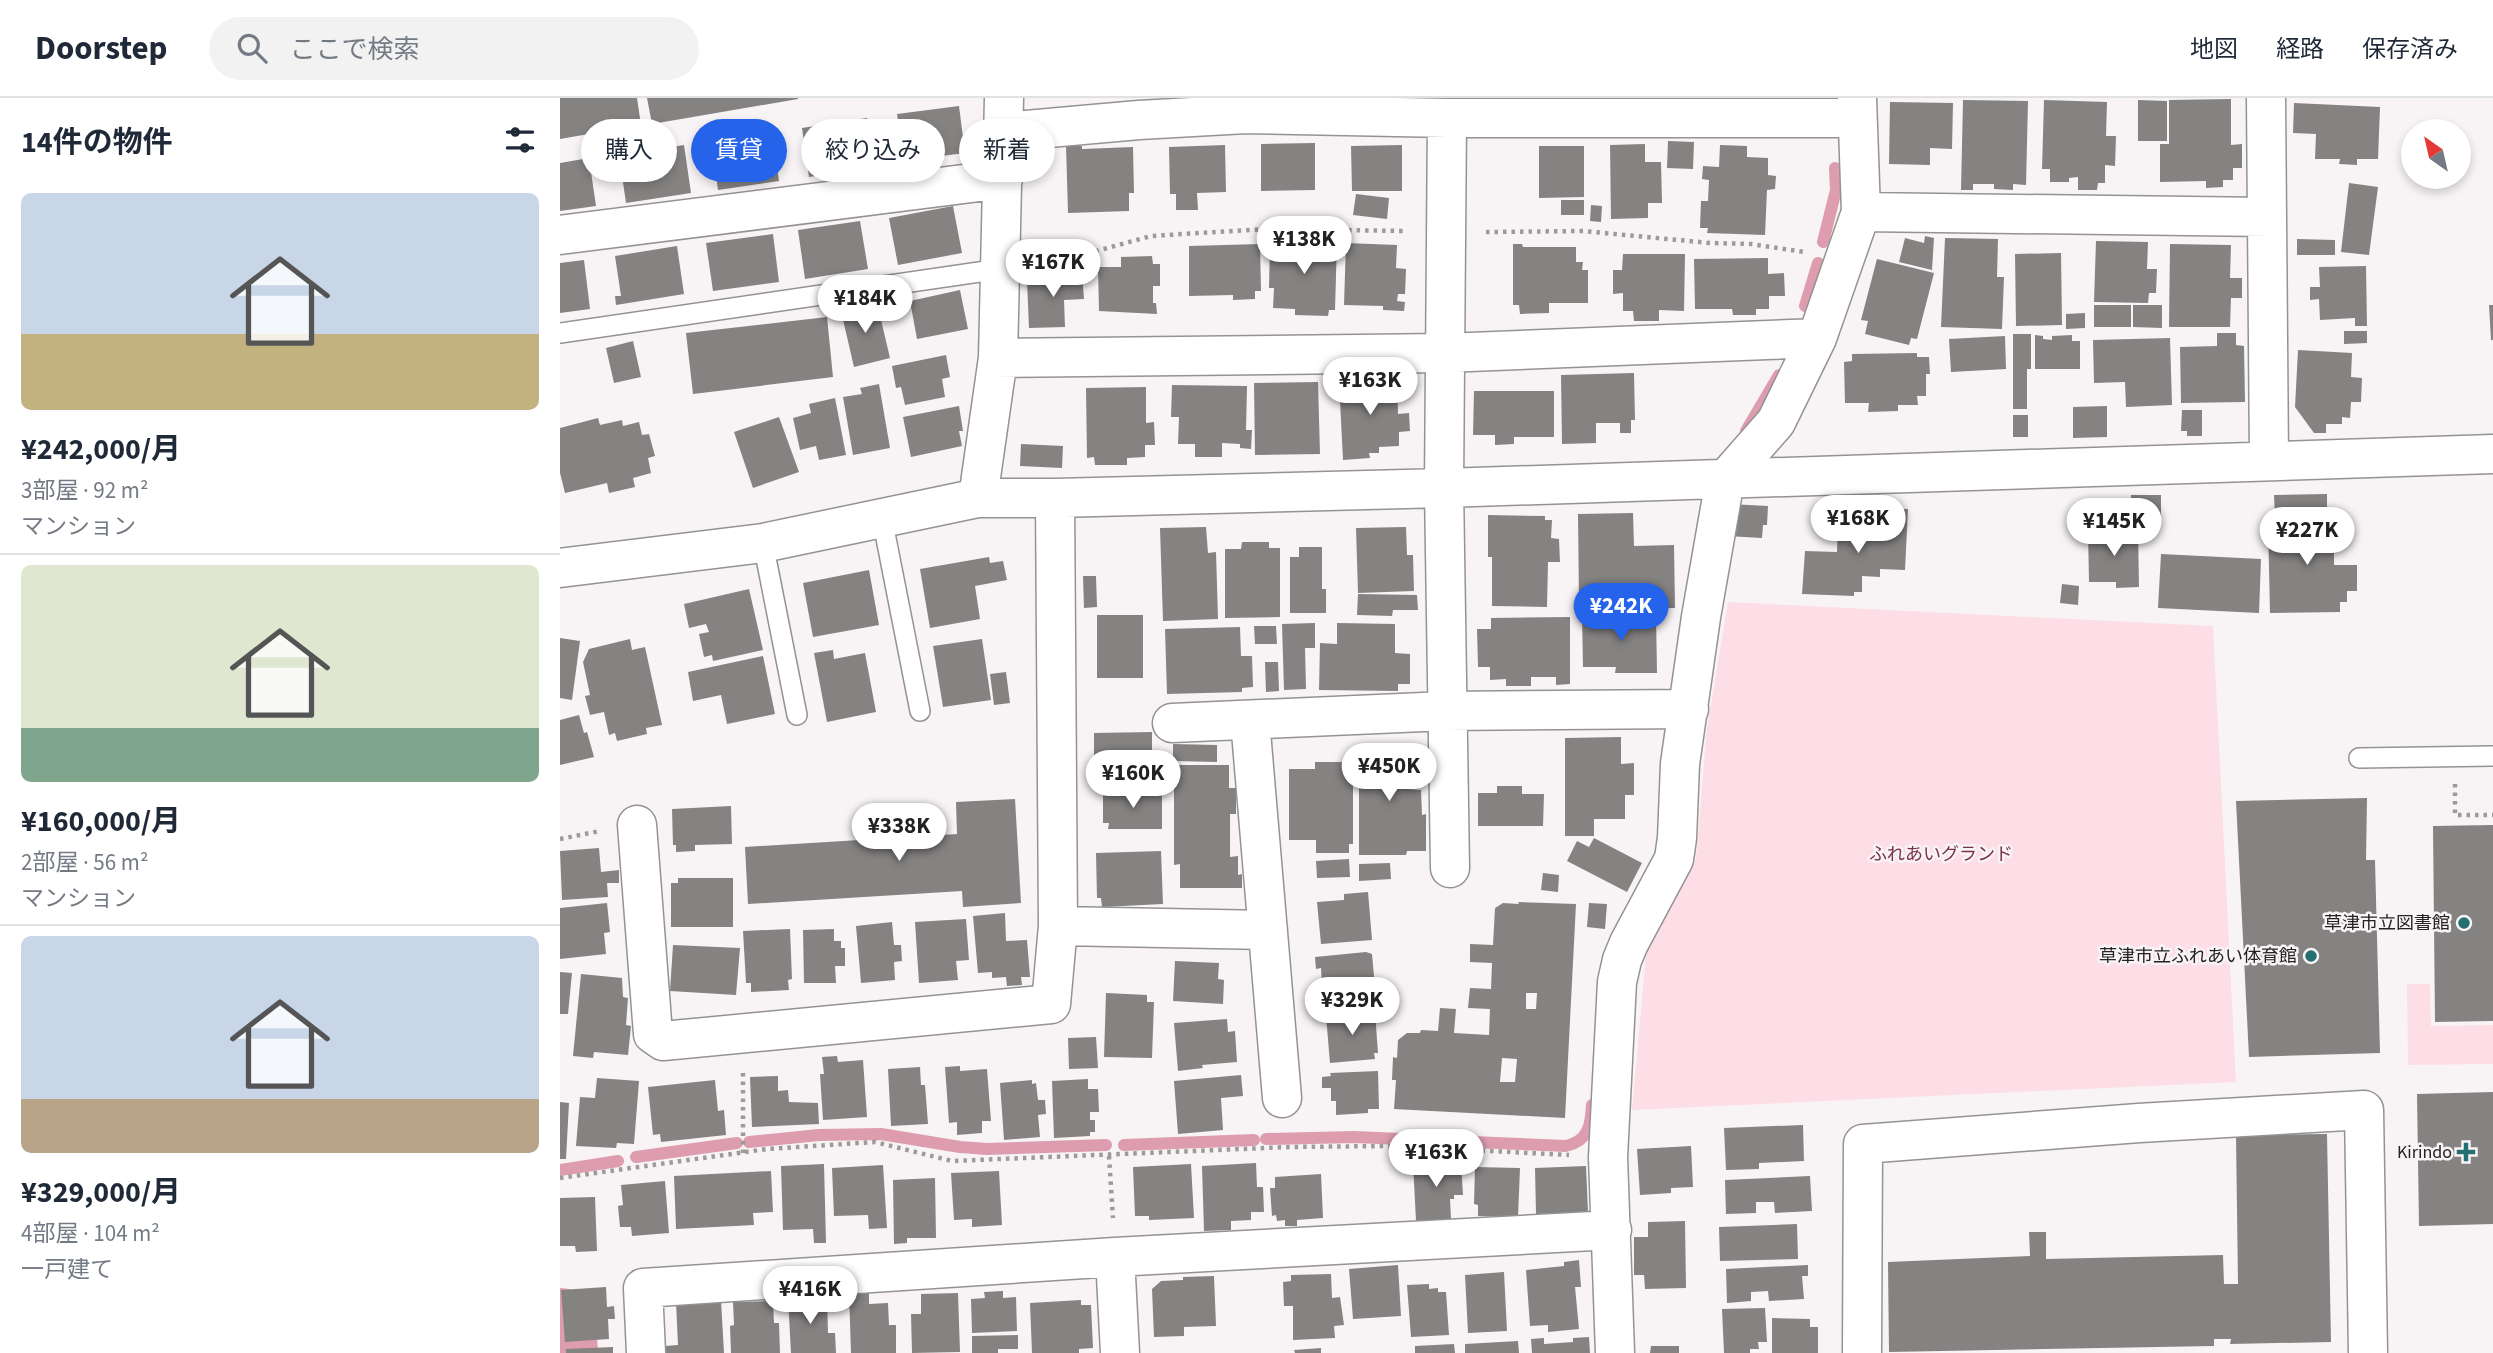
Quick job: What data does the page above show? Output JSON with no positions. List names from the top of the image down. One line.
{"parks":["ふれあいグランド"],"places":{"other":["草津市立図書館","草津市立ふれあい体育館"],"health":["Kirindo"]},"north":"top left","page":{"header":"Doorstep","search":"ここで検索","nav":["地図","経路","保存済み"],"heading":"14件の物件","chip":["購入","賃貸","絞り込み","新着"],"list":[{"name":"¥242,000/月","note":"3部屋 · 92 m² · マンション"},{"name":"¥160,000/月","note":"2部屋 · 56 m² · マンション"},{"name":"¥329,000/月","note":"4部屋 · 104 m² · 一戸建て"}],"price":["¥138K","¥167K","¥184K","¥163K","¥168K","¥145K","¥227K","¥242K","¥450K","¥160K","¥338K","¥329K","¥163K","¥416K"]}}
